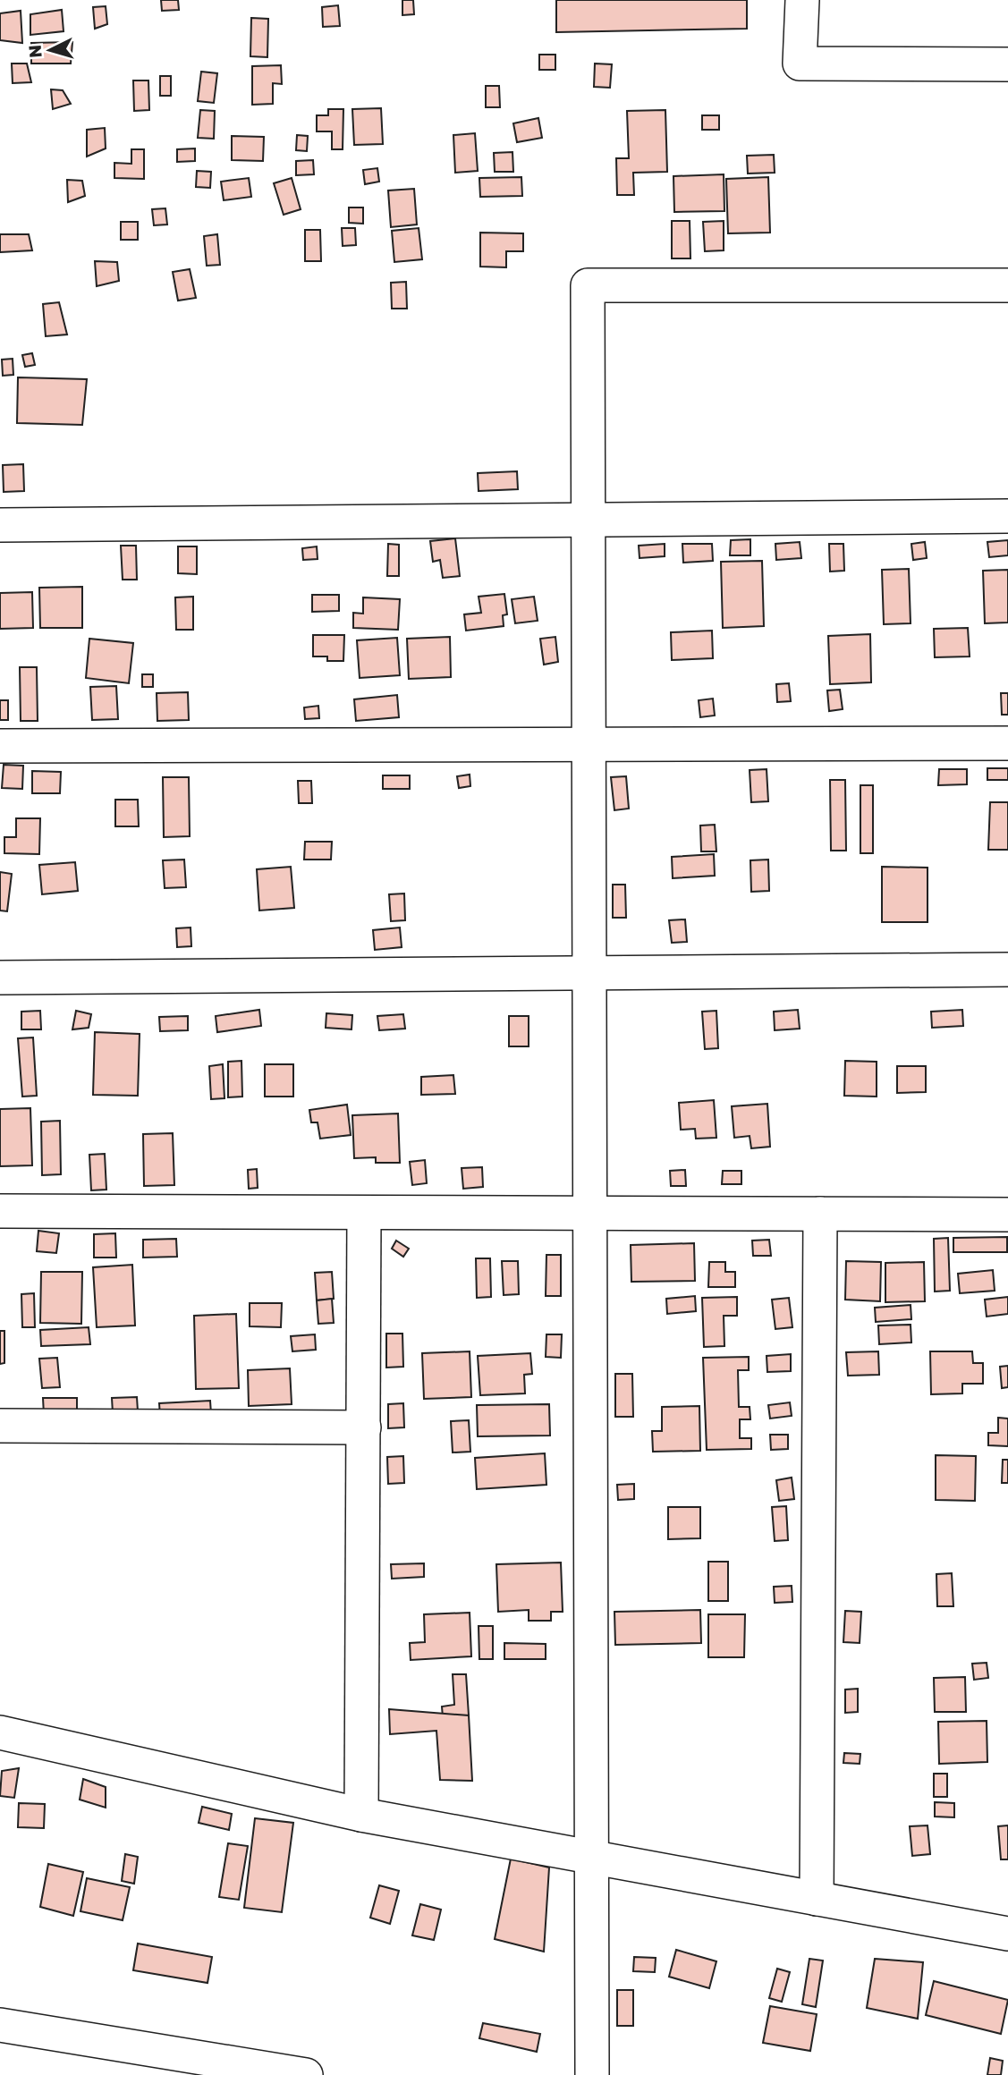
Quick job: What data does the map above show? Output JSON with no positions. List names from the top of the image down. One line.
{"north":"left"}
